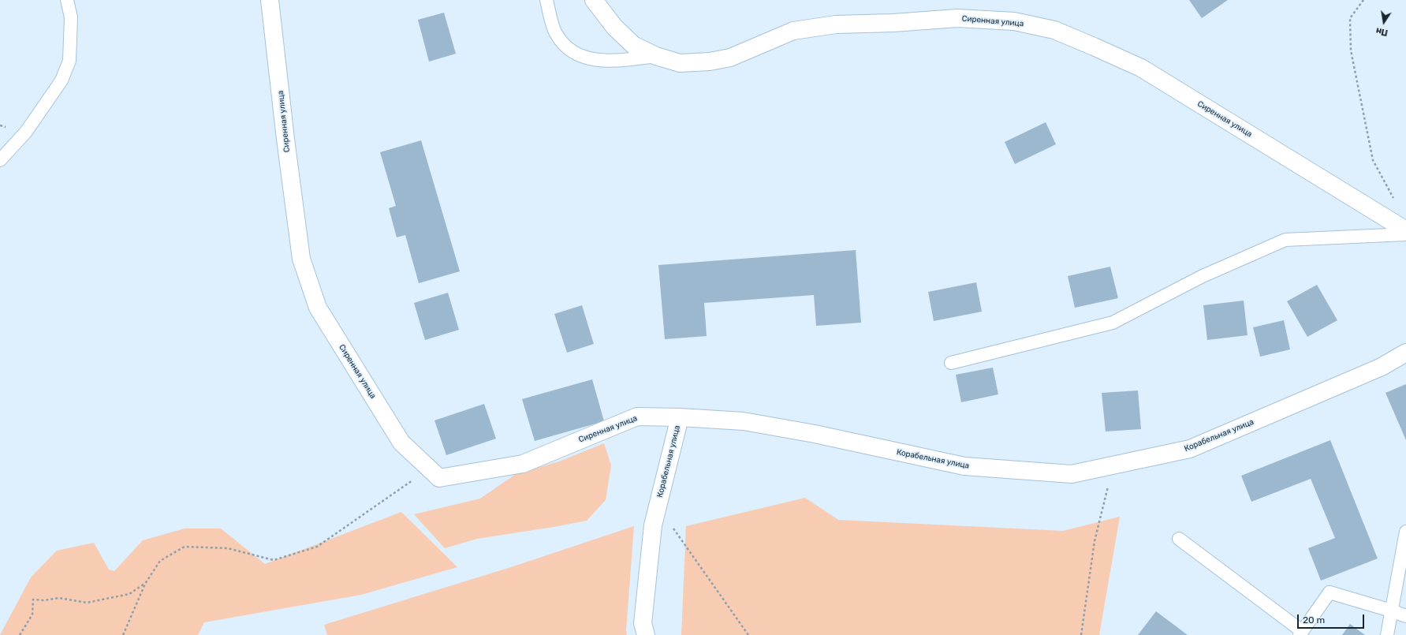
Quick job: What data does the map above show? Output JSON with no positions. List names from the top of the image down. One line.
{"streets":{"street":["Сиренная улица","Корабельная улица"]},"crossings":[["Сиренная улица","Корабельная улица"]],"scale_bar":"20 m","north":"bottom"}
